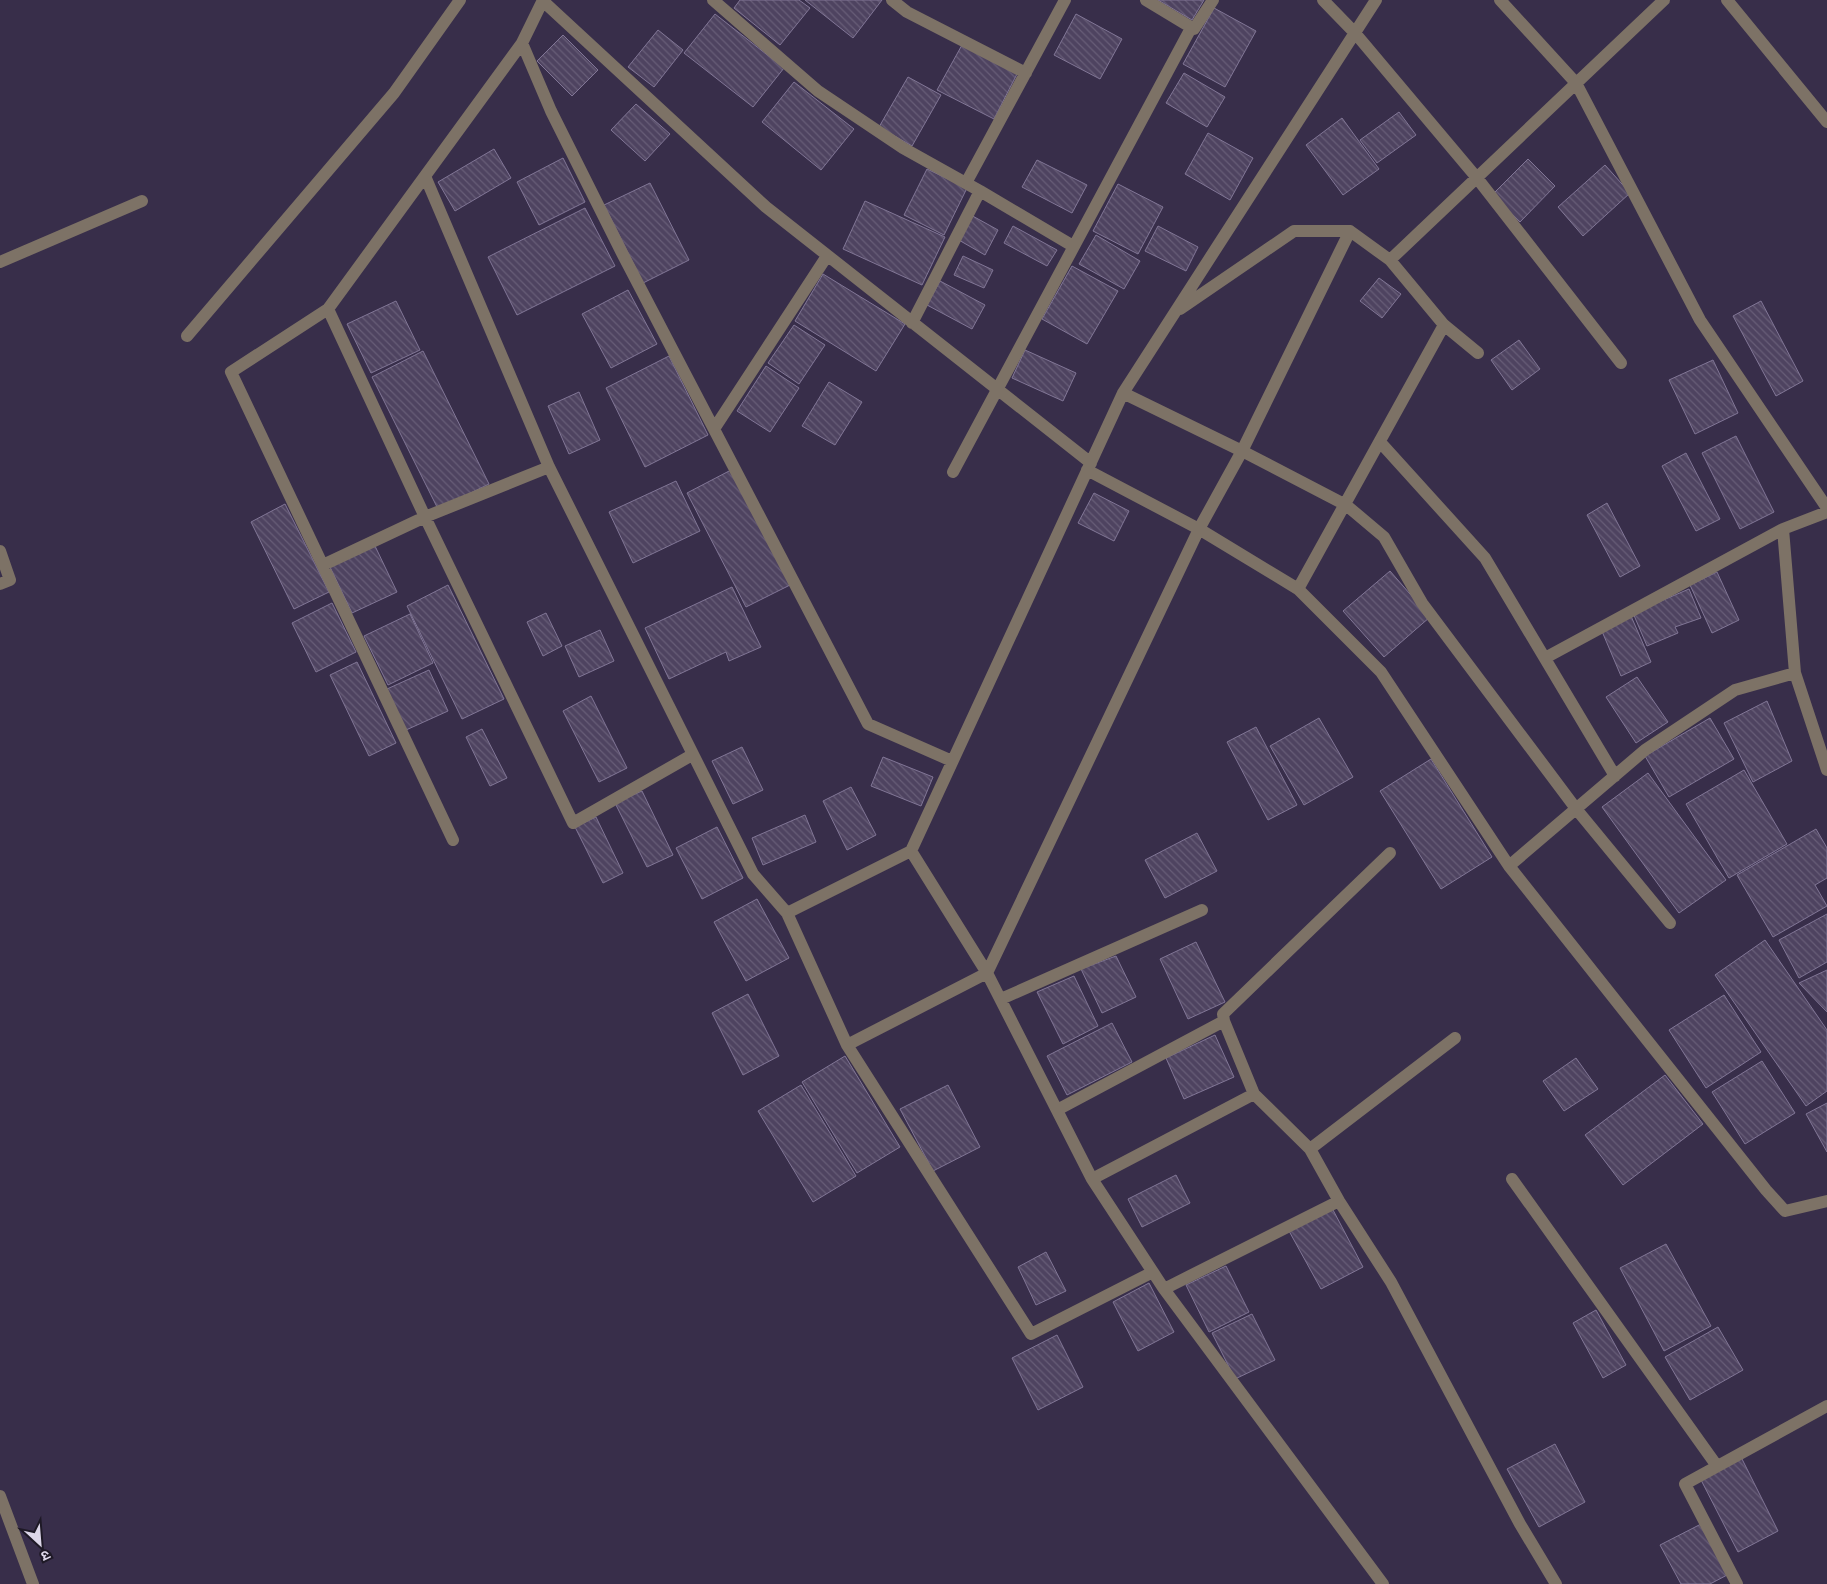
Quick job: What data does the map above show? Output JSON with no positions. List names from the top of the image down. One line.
{"north":"bottom right"}
